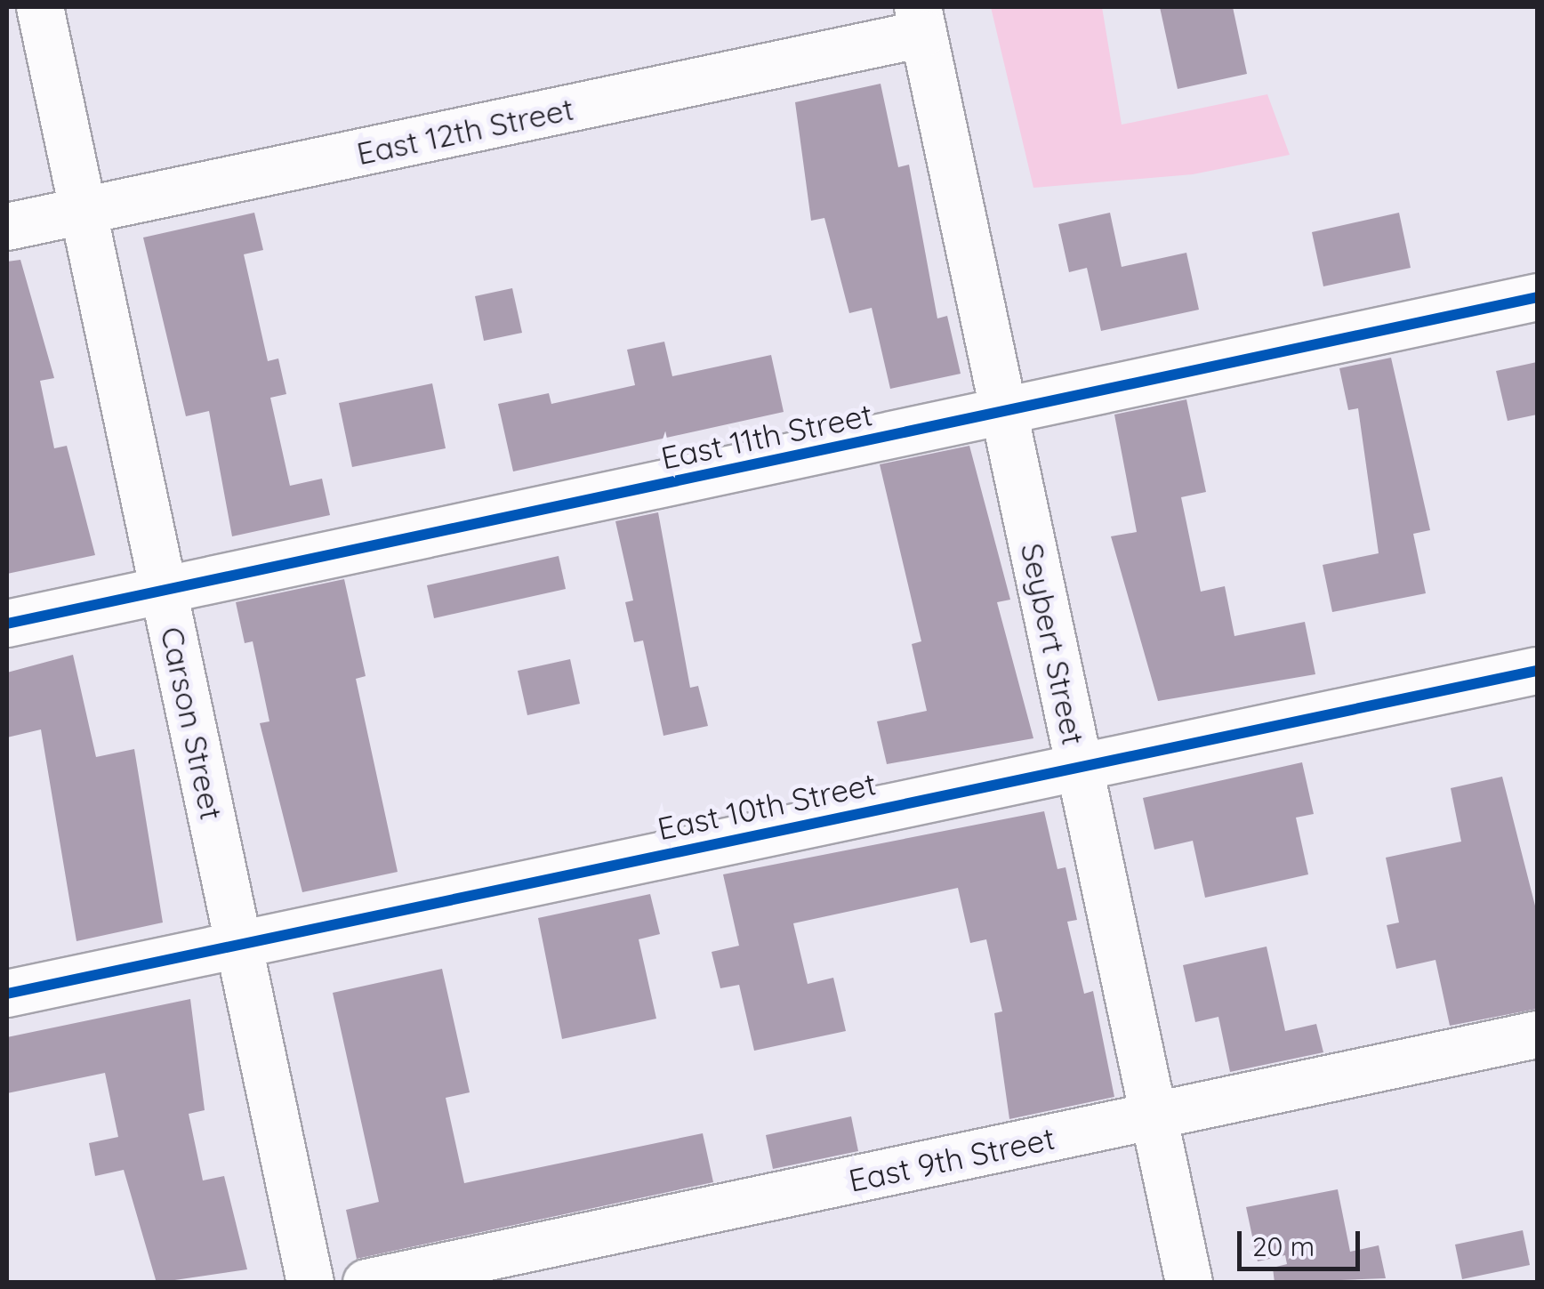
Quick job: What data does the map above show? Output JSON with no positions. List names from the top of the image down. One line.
{"streets":{"street":["East 12th Street","East 11th Street","Seybert Street","Carson Street","East 10th Street","East 9th Street"]},"crossings":[["East 12th Street","Seybert Street"],["East 12th Street","Carson Street"],["East 11th Street","Seybert Street"],["East 11th Street","Carson Street"],["Seybert Street","East 10th Street"],["Seybert Street","East 9th Street"],["Carson Street","East 10th Street"]],"scale_bar":"20 m"}
